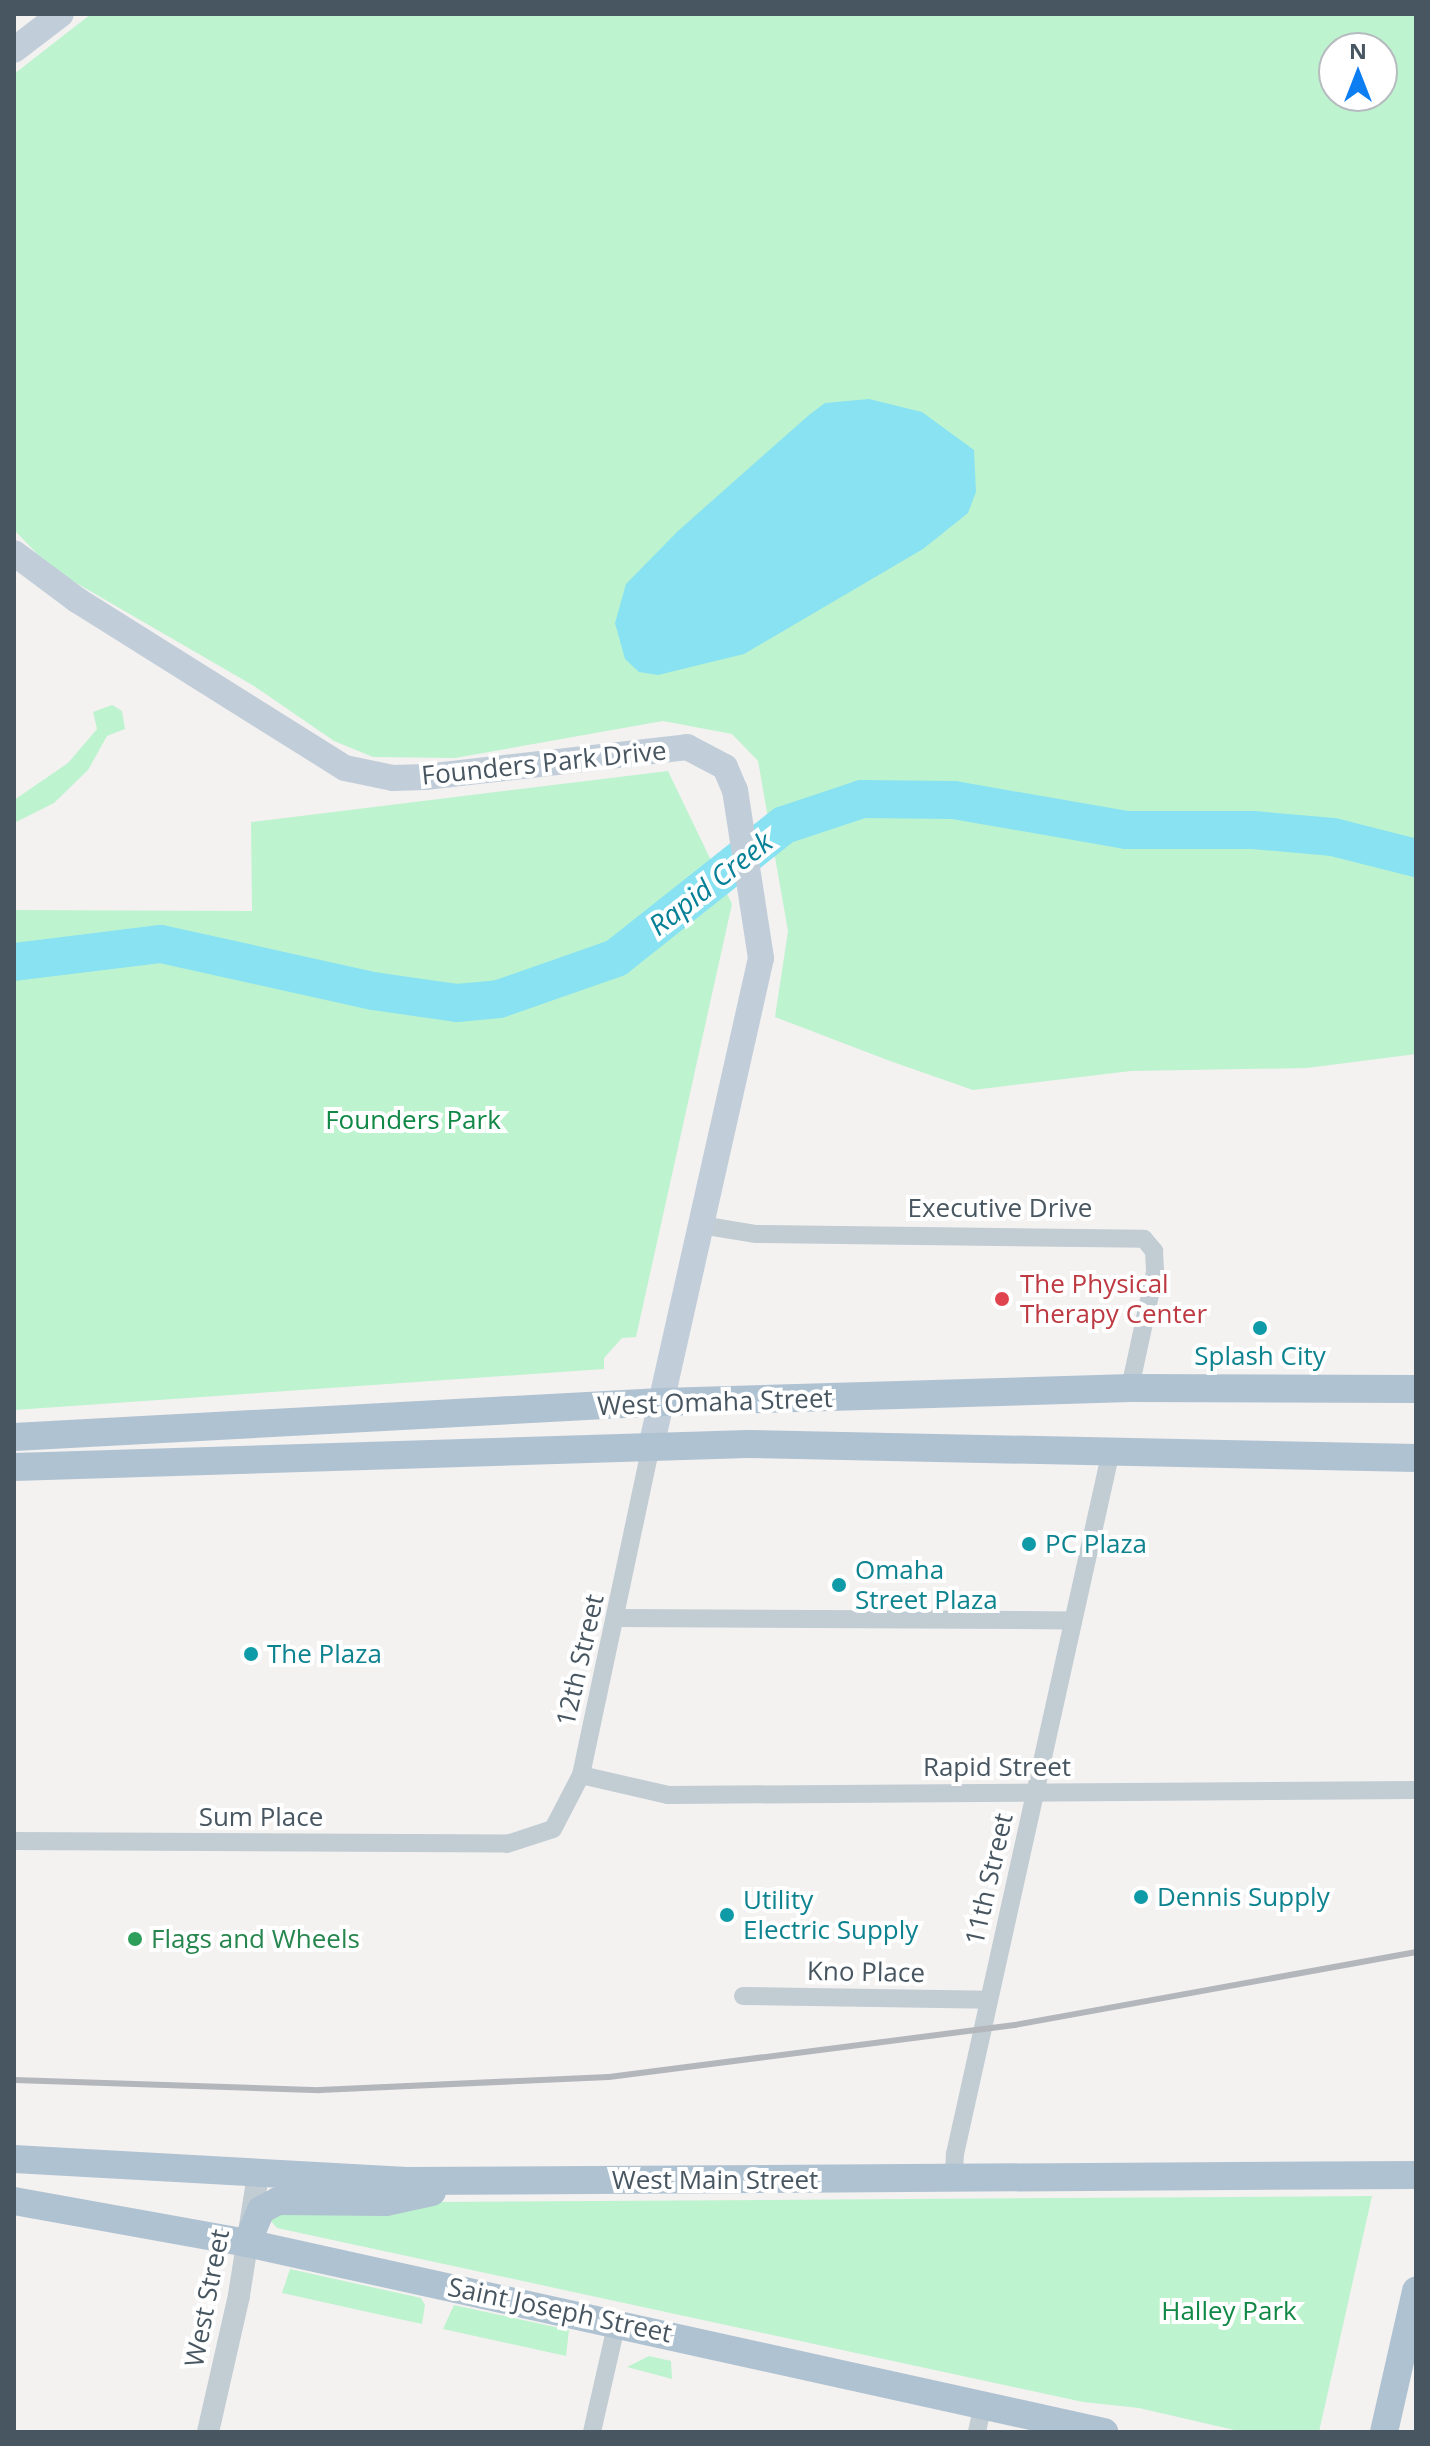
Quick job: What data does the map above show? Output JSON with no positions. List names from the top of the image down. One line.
{"streets":{"main road":["Founders Park Drive","West Omaha Street","West Main Street","Saint Joseph Street"],"street":["Executive Drive","12th Street","Rapid Street","Sum Place","11th Street","Kno Place","West Street"]},"crossings":[["Founders Park Drive","Executive Drive"],["Founders Park Drive","West Omaha Street"],["Founders Park Drive","12th Street"],["Executive Drive","West Omaha Street"],["West Omaha Street","12th Street"],["West Omaha Street","11th Street"],["12th Street","Rapid Street"],["12th Street","Sum Place"],["Rapid Street","11th Street"],["11th Street","Kno Place"],["11th Street","West Main Street"],["West Main Street","West Street"],["West Street","Saint Joseph Street"]],"water":["Rapid Creek"],"parks":["Founders Park","Halley Park"],"places":["The Physical Therapy Center","Splash City","PC Plaza","Omaha Street Plaza","The Plaza","Dennis Supply","Utility Electric Supply","Flags and Wheels"],"north":"top"}
